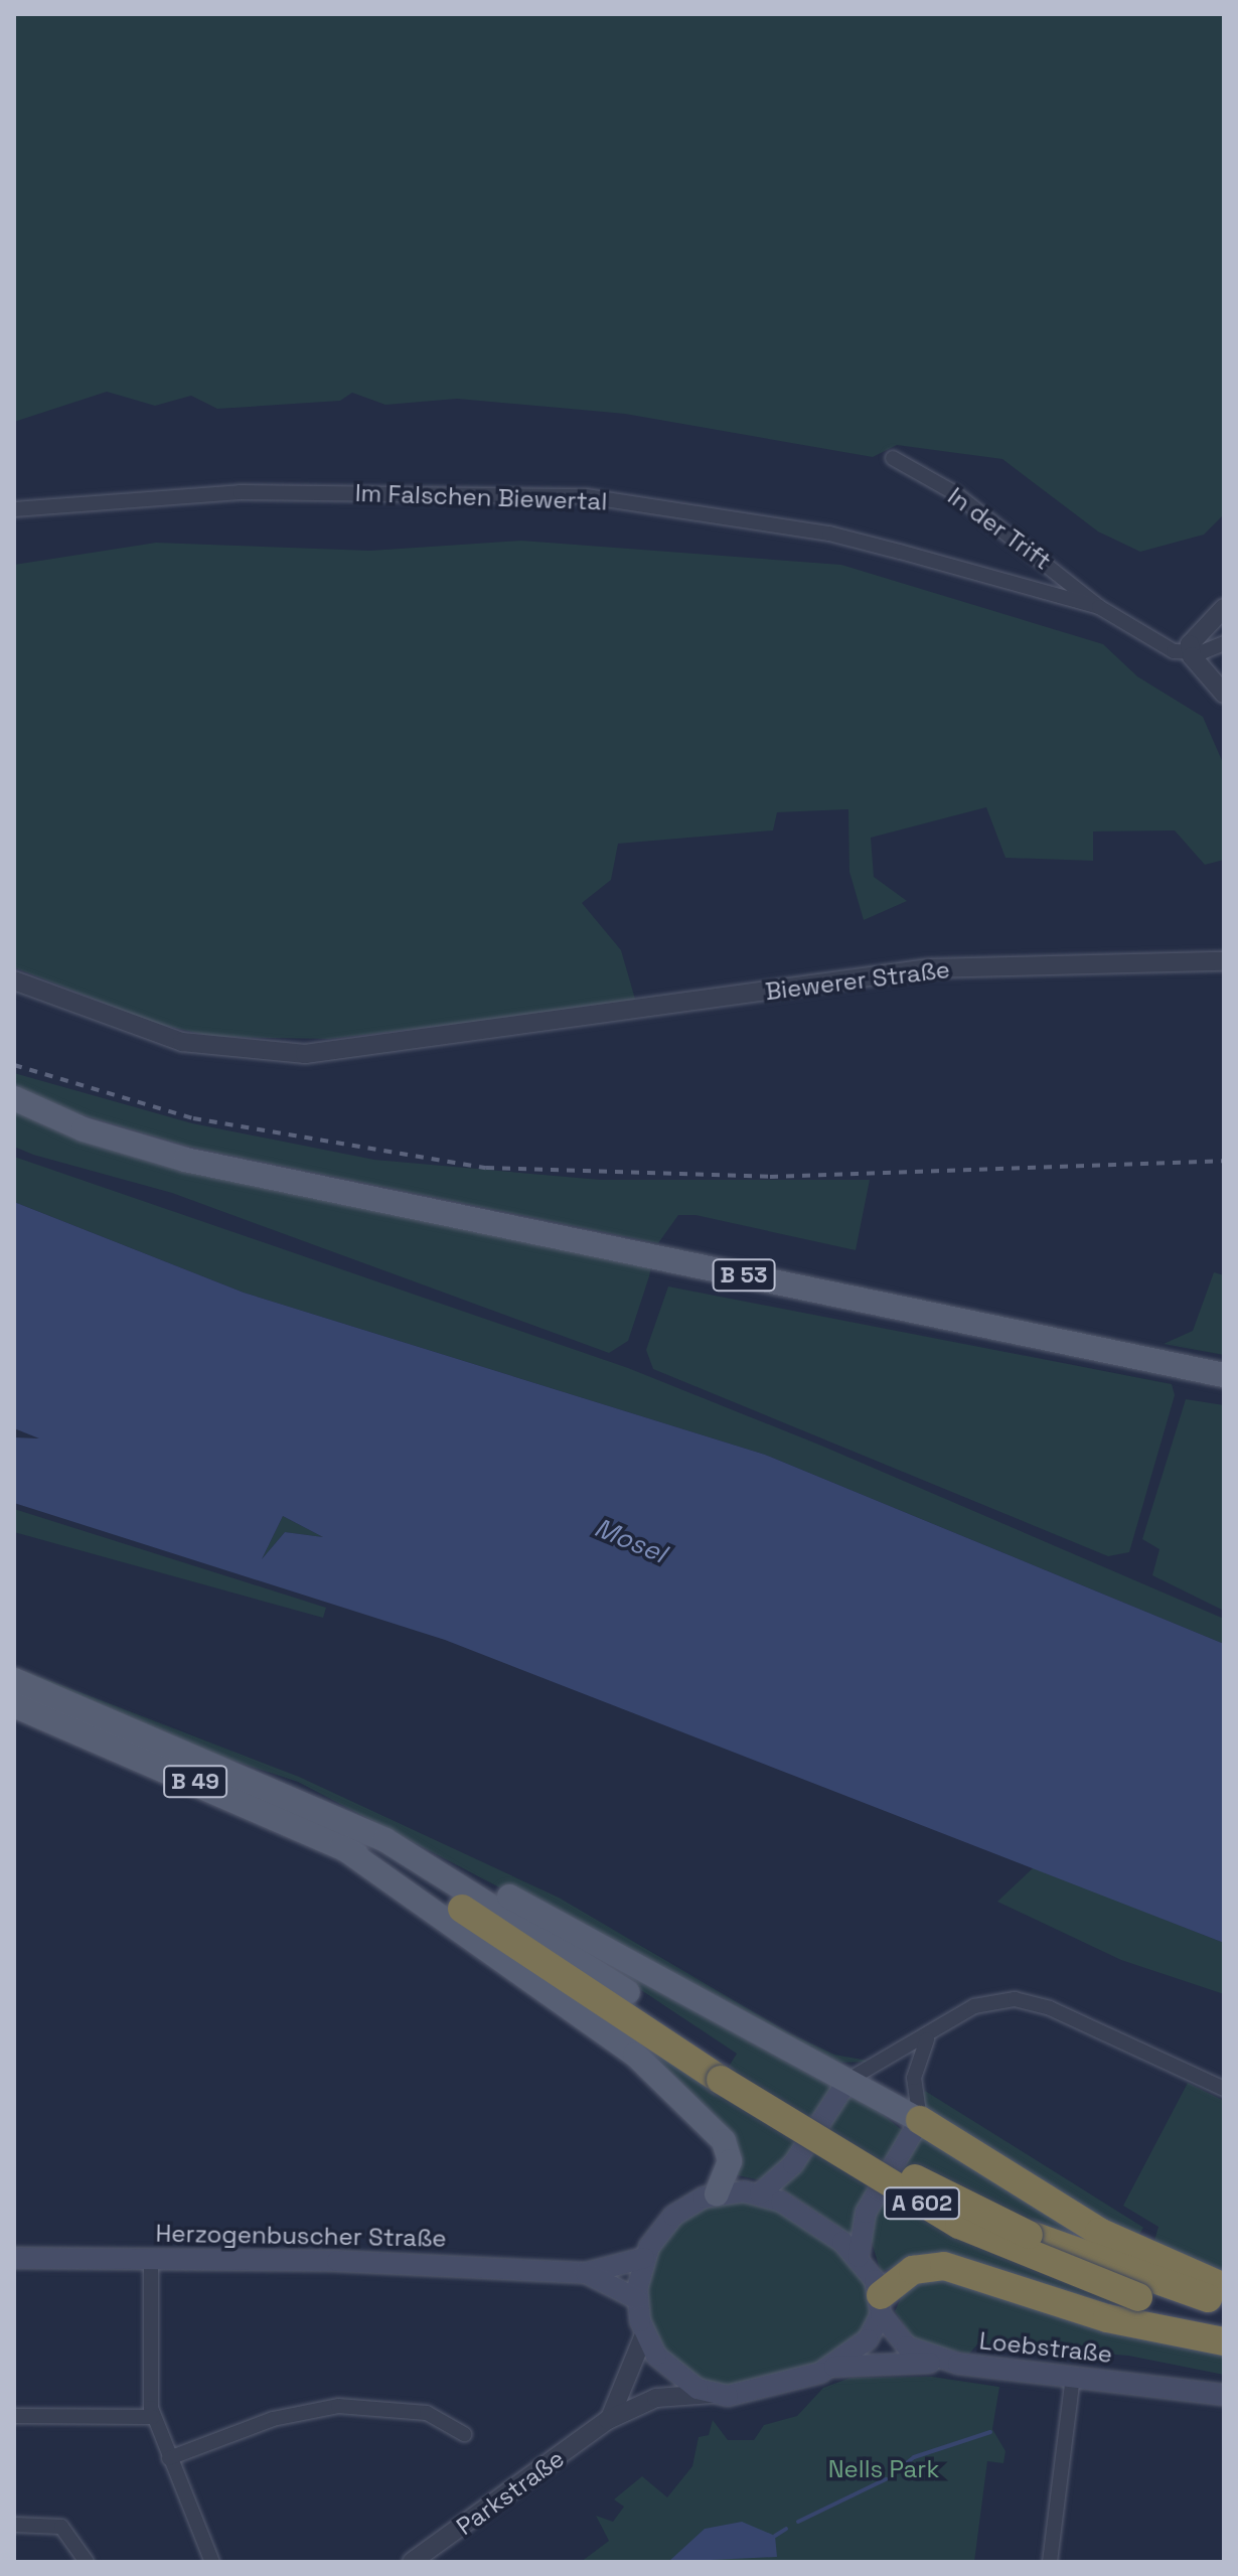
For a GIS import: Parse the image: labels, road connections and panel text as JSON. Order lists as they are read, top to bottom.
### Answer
{
  "streets": {
    "highway": ["A 602"],
    "main road": [
      "B 53",
      "B 49",
      "Herzogenbuscher Straße",
      "Loebstraße"
    ],
    "street": [
      "Im Falschen Biewertal",
      "In der Trift",
      "Biewerer Straße",
      "Parkstraße"
    ]
  },
  "crossings": [
    ["Im Falschen Biewertal", "In der Trift"],
    ["B 49", "A 602"],
    ["Herzogenbuscher Straße", "Loebstraße"],
    ["Herzogenbuscher Straße", "Parkstraße"],
    ["Loebstraße", "Parkstraße"]
  ],
  "water": ["Mosel"],
  "parks": ["Nells Park"]
}
